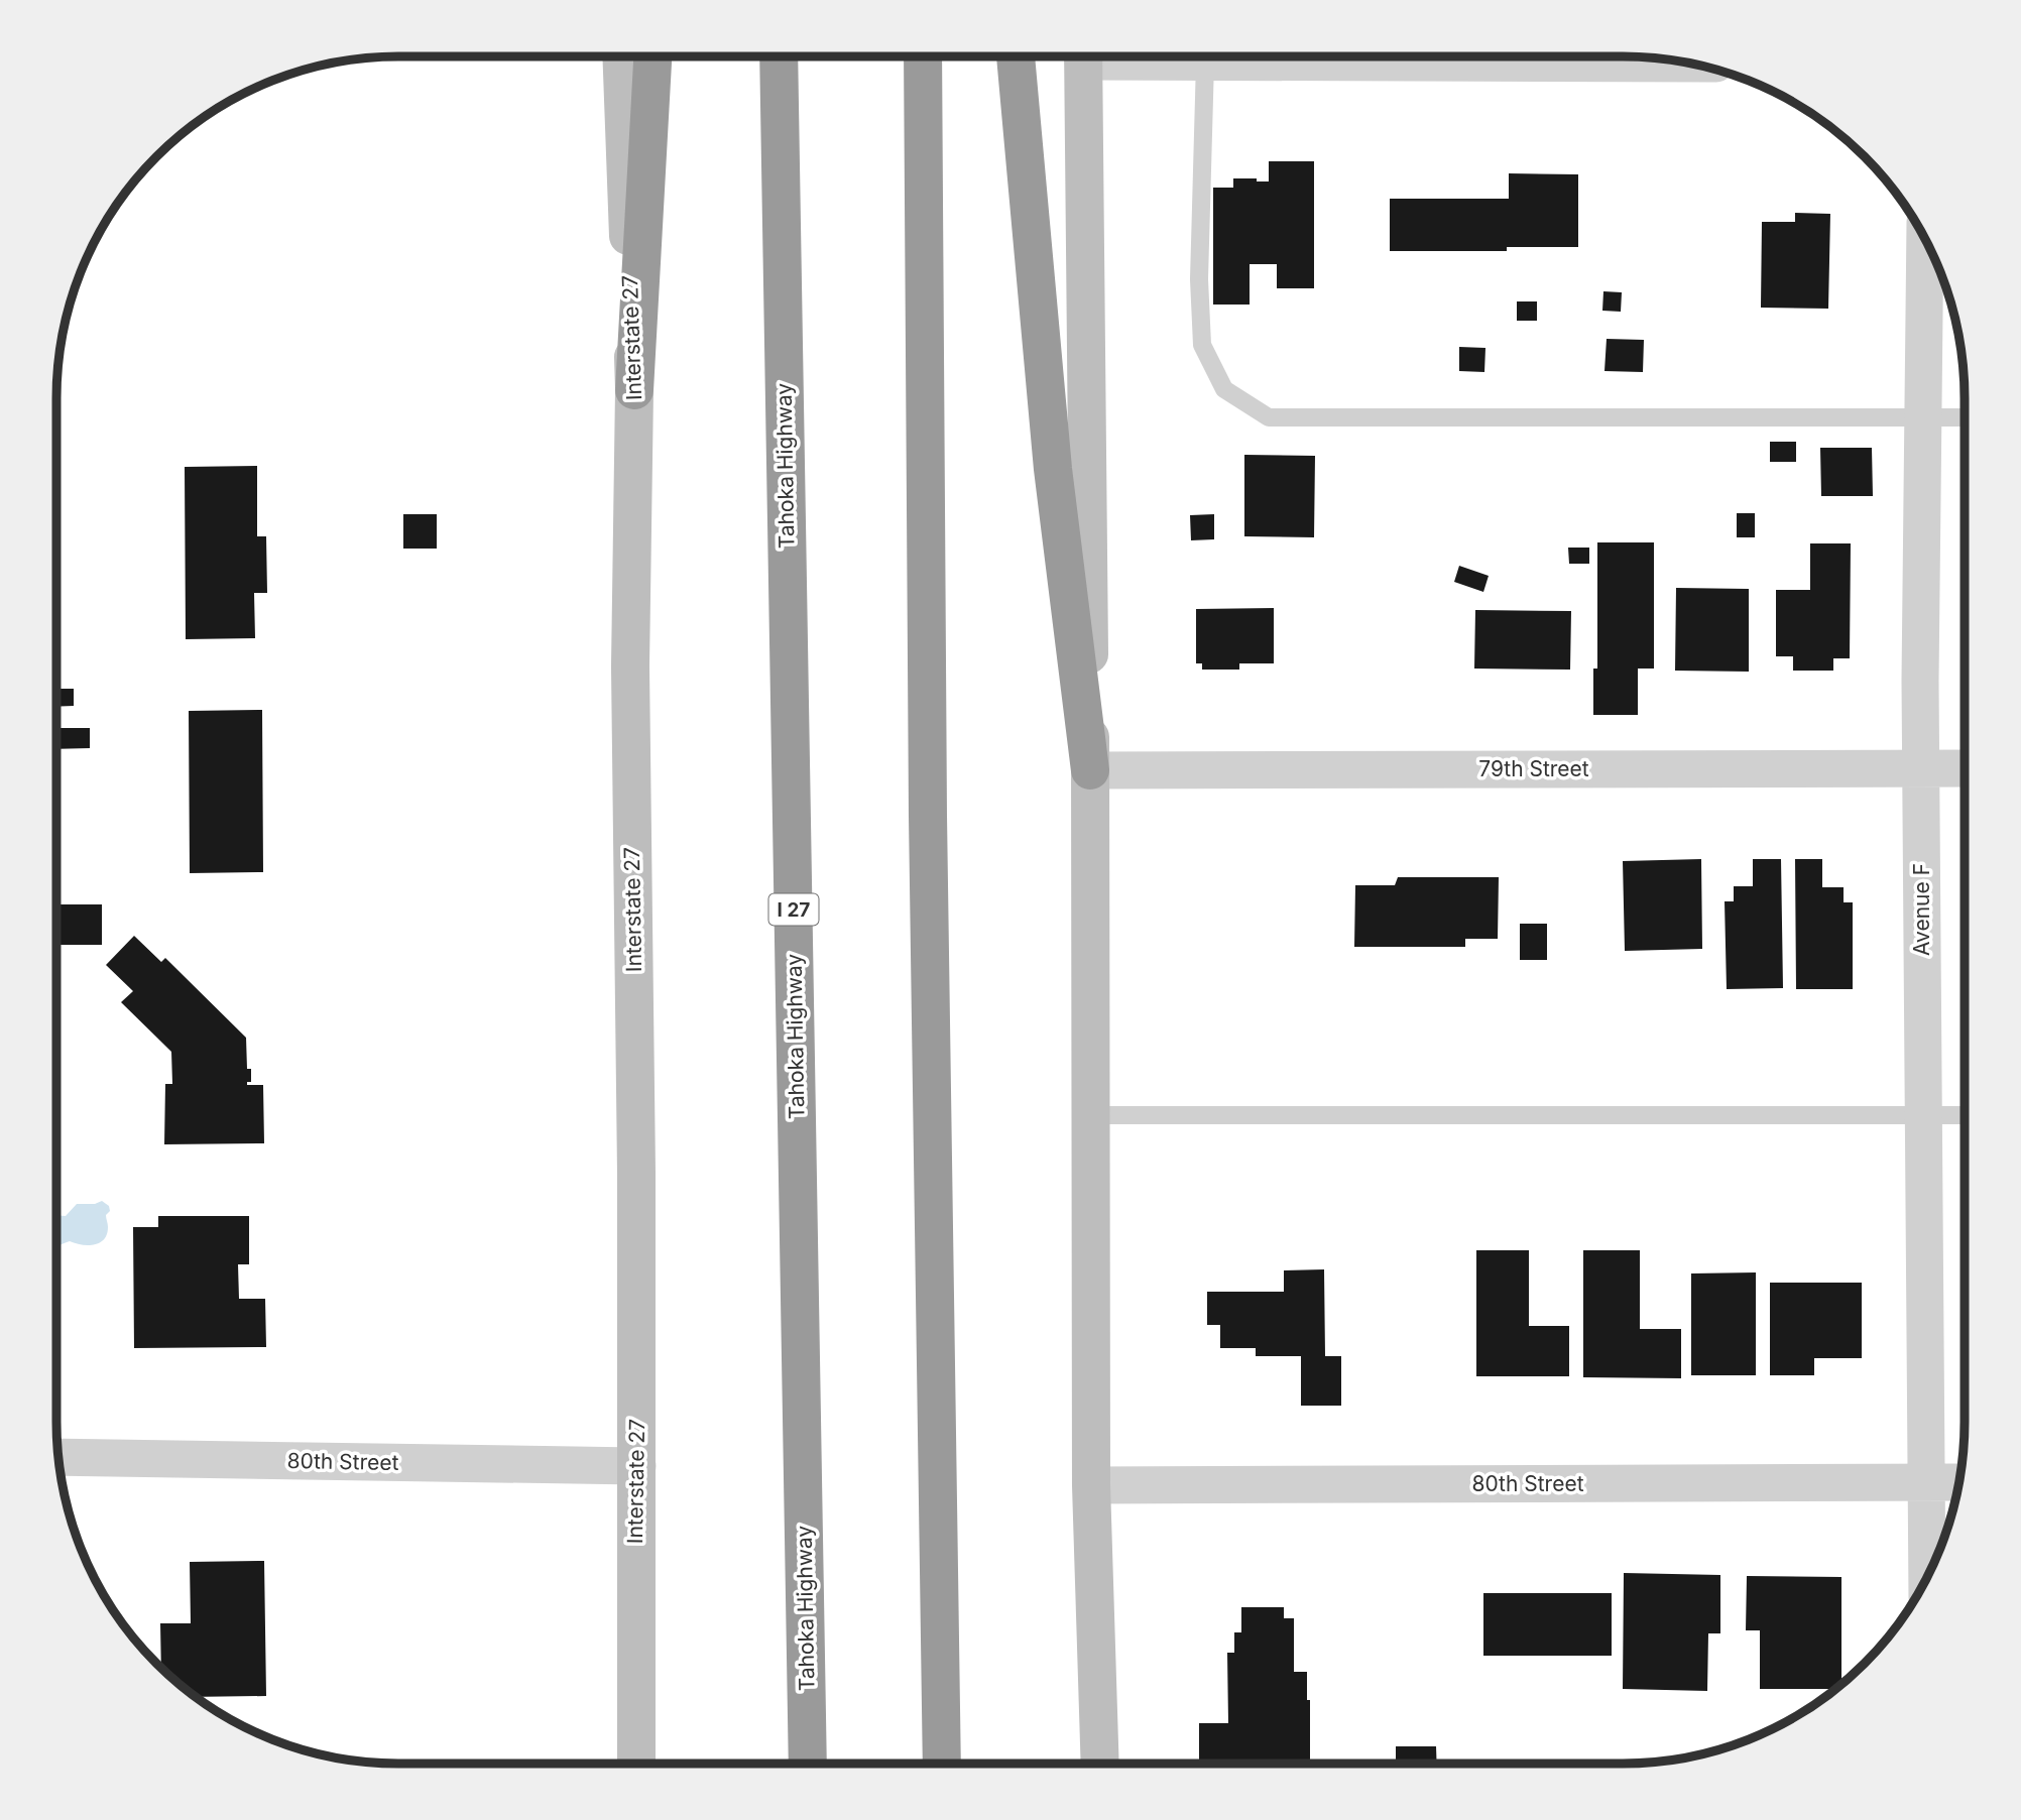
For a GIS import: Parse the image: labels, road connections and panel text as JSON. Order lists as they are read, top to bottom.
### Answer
{
  "streets": {
    "highway": ["Tahoka Highway", "I 27"],
    "main road": ["Interstate 27"],
    "street": ["79th Street", "Avenue F", "80th Street"]
  },
  "crossings": [
    ["Interstate 27", "80th Street"],
    ["79th Street", "Avenue F"],
    ["Avenue F", "80th Street"]
  ]
}
